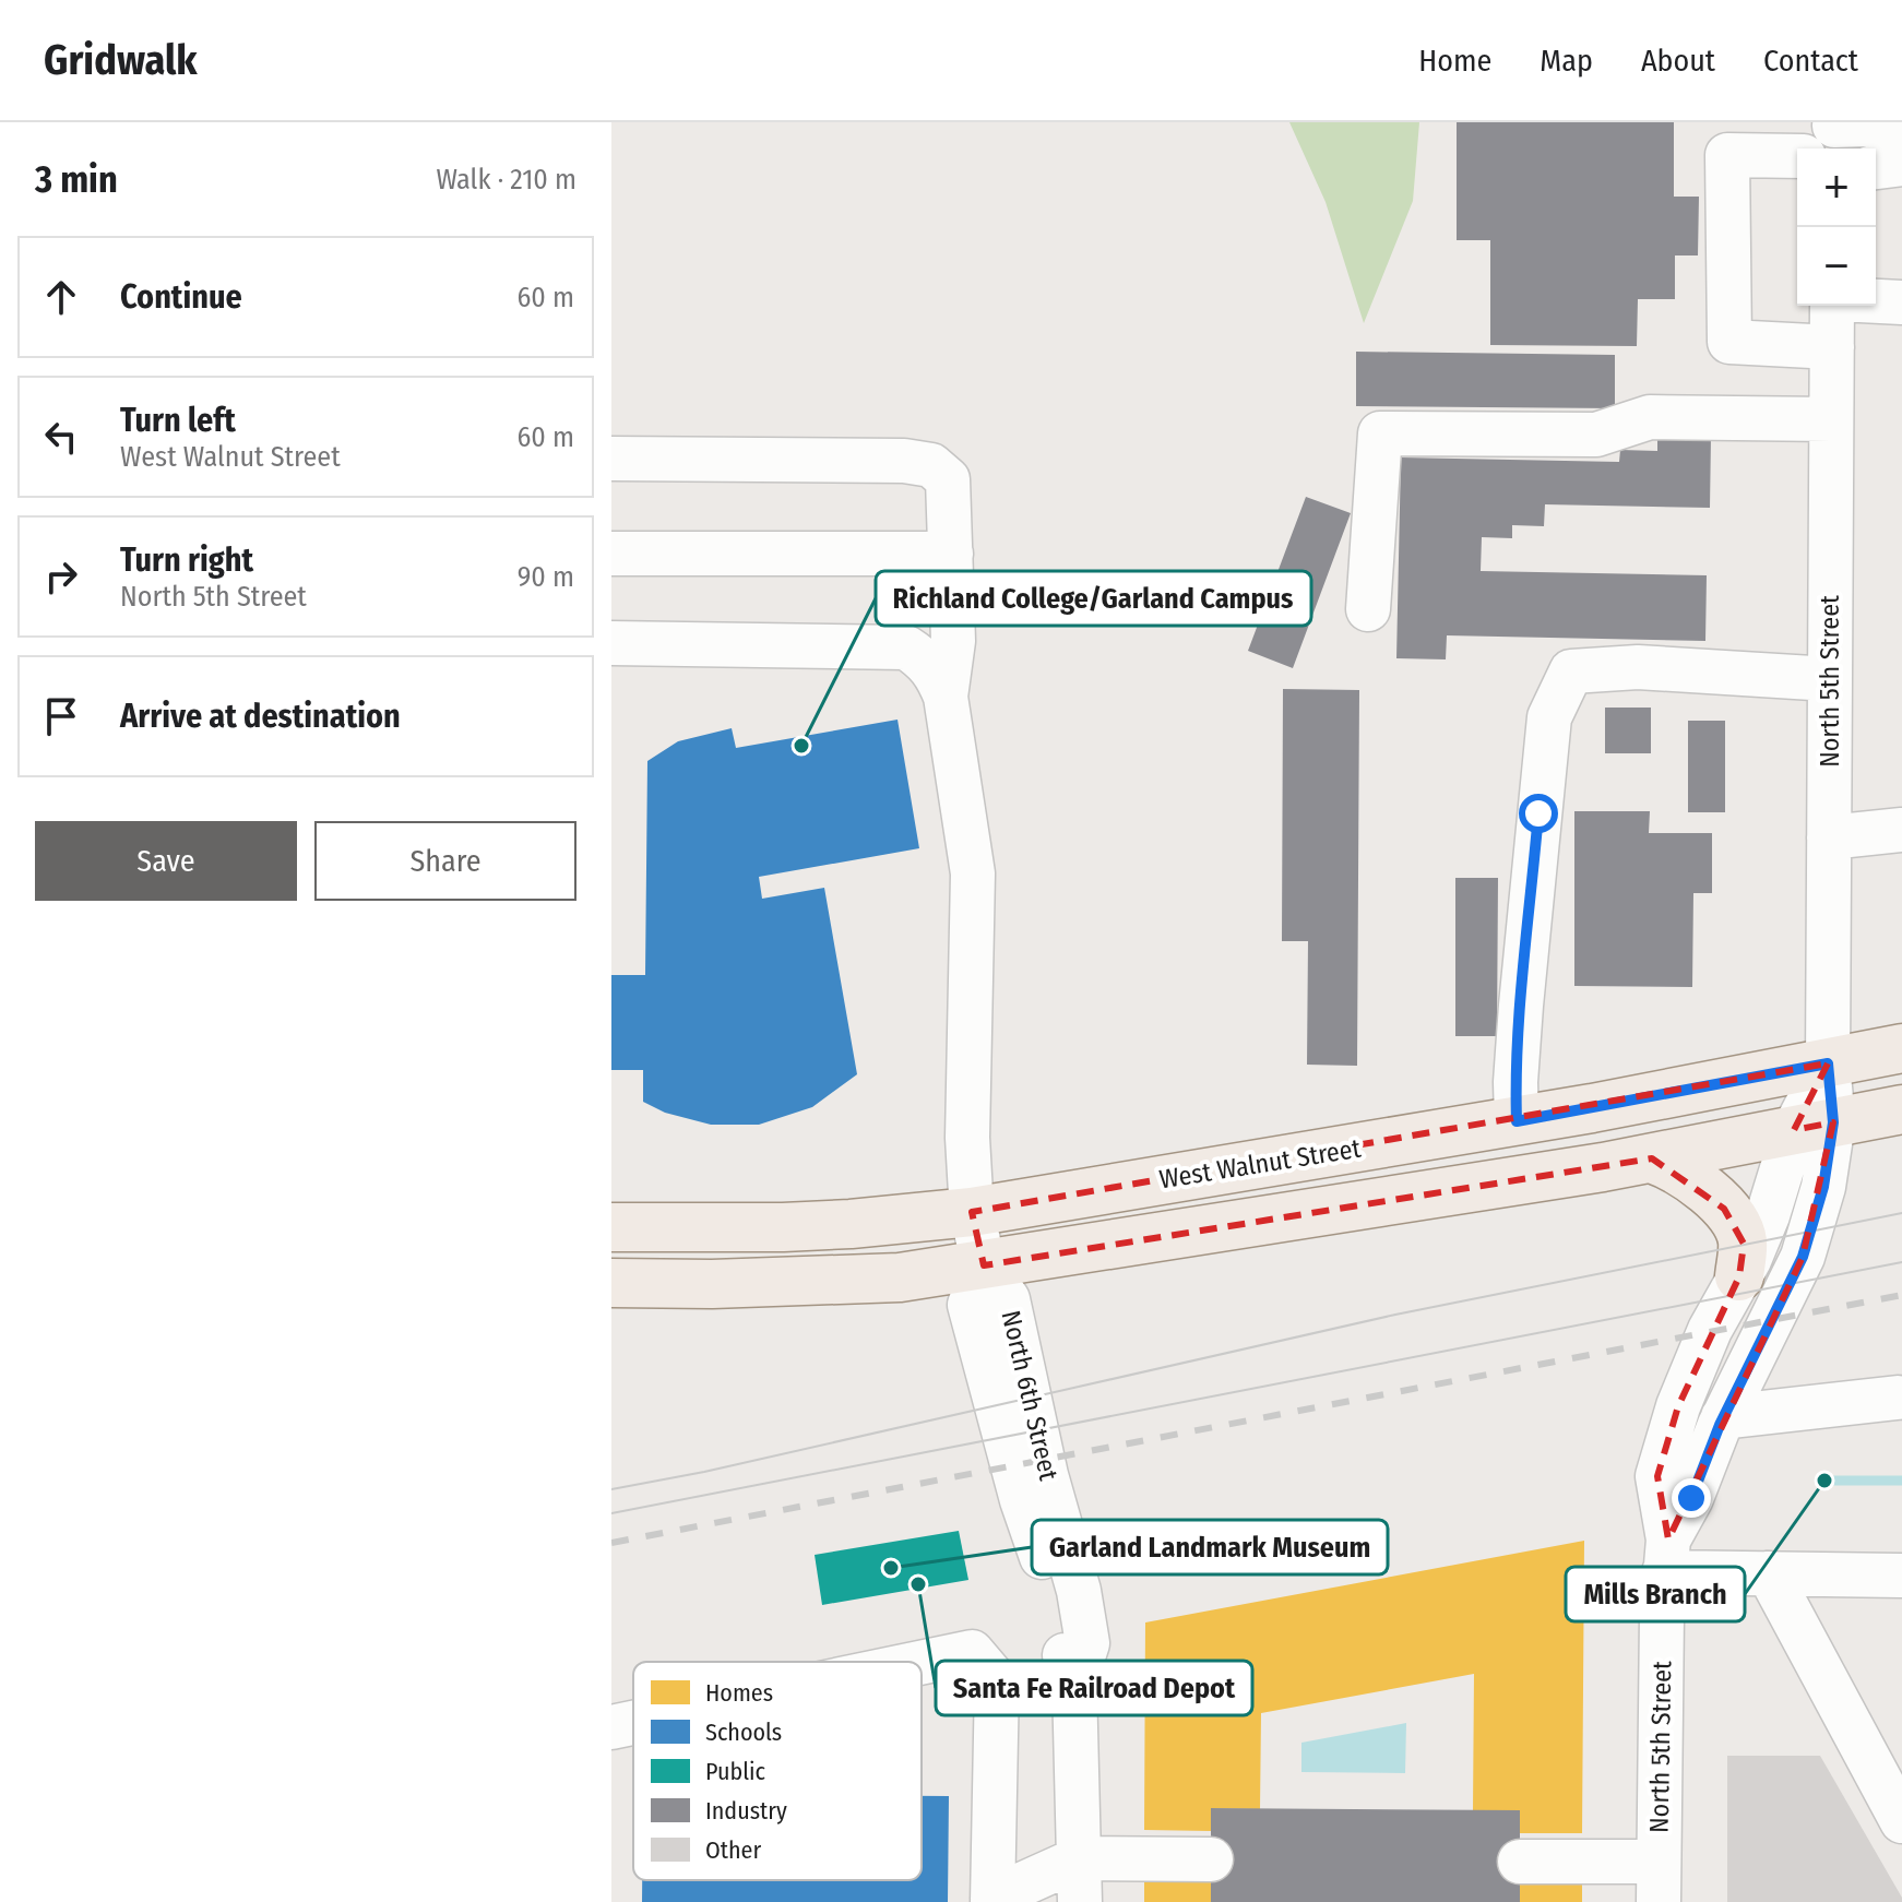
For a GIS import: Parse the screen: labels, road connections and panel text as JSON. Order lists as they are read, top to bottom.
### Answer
{
  "streets": {
    "main road": ["West Walnut Street"],
    "street": ["North 5th Street", "North 6th Street"]
  },
  "crossings": [
    ["North 5th Street", "West Walnut Street"],
    ["West Walnut Street", "North 6th Street"]
  ],
  "places": [
    "Richland College/Garland Campus",
    "Mills Branch",
    "Garland Landmark Museum",
    "Santa Fe Railroad Depot"
  ],
  "legend": [
    "Homes",
    "Schools",
    "Public",
    "Industry",
    "Other"
  ],
  "page": {
    "header": "Gridwalk",
    "nav": [
      "Home",
      "Map",
      "About",
      "Contact"
    ],
    "heading": ["3 min", "Walk · 210 m"],
    "map_buttons": ["+", "−"],
    "list": [
      ["Continue", "60 m"],
      ["Turn left", "West Walnut Street", "60 m"],
      ["Turn right", "North 5th Street", "90 m"],
      "Arrive at destination"
    ],
    "buttons": ["Save", "Share"]
  }
}
